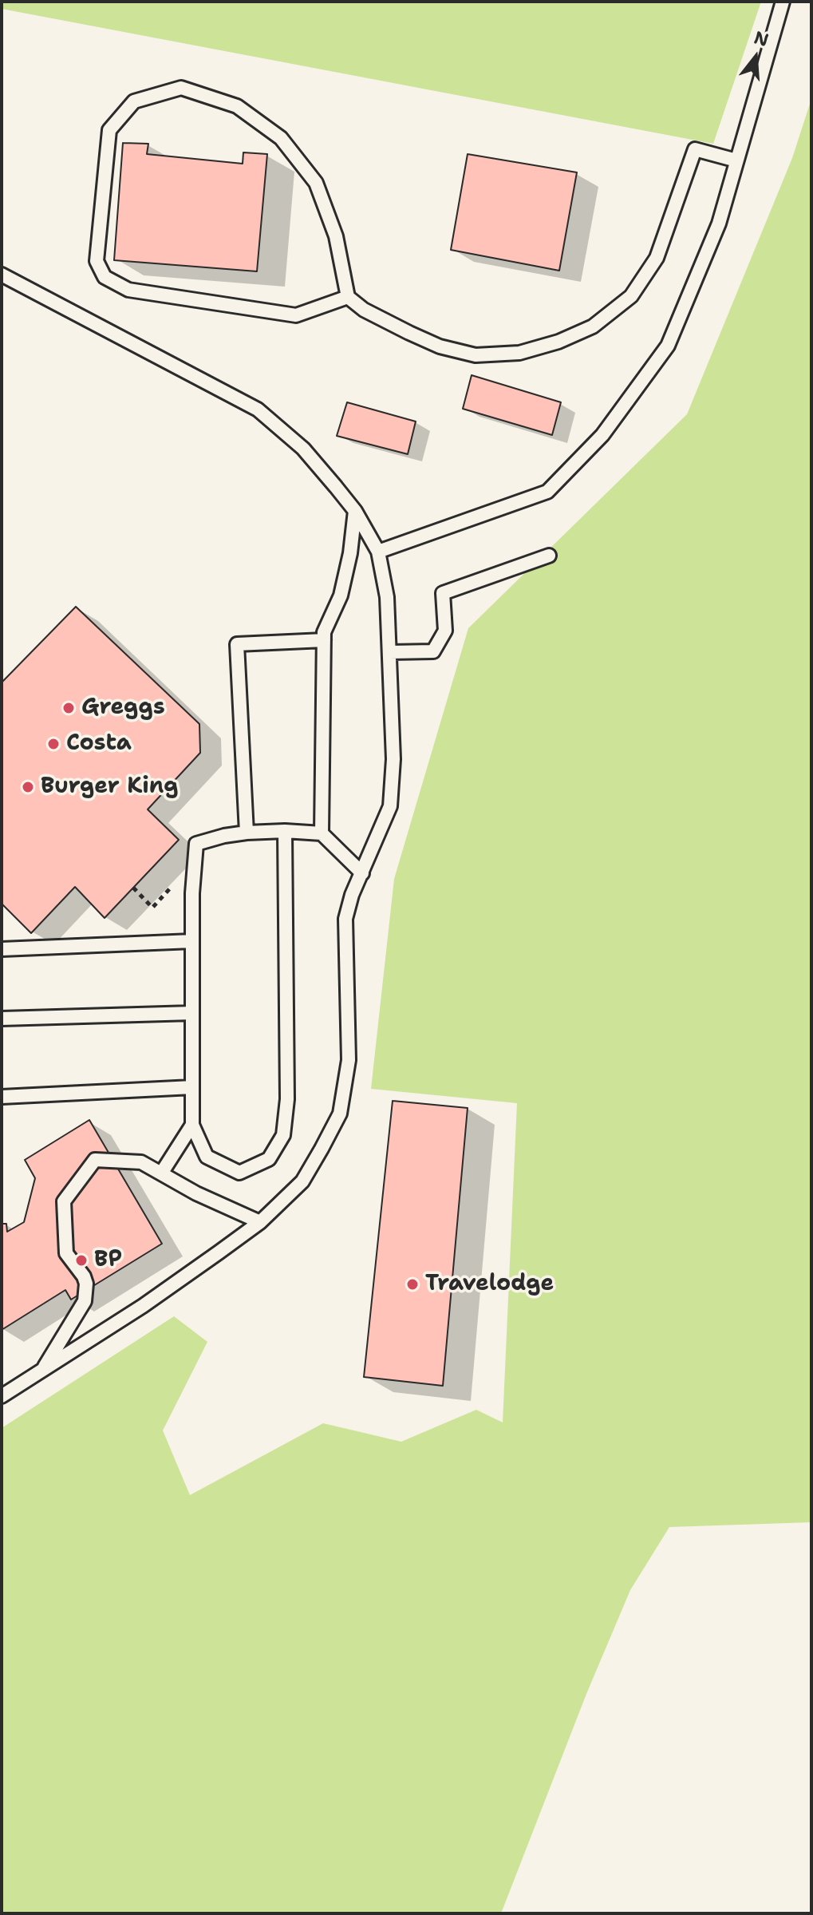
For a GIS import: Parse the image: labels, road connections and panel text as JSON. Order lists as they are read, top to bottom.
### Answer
{
  "places": [
    "Greggs",
    "Costa",
    "Burger King",
    "BP",
    "Travelodge"
  ],
  "north": "top"
}
